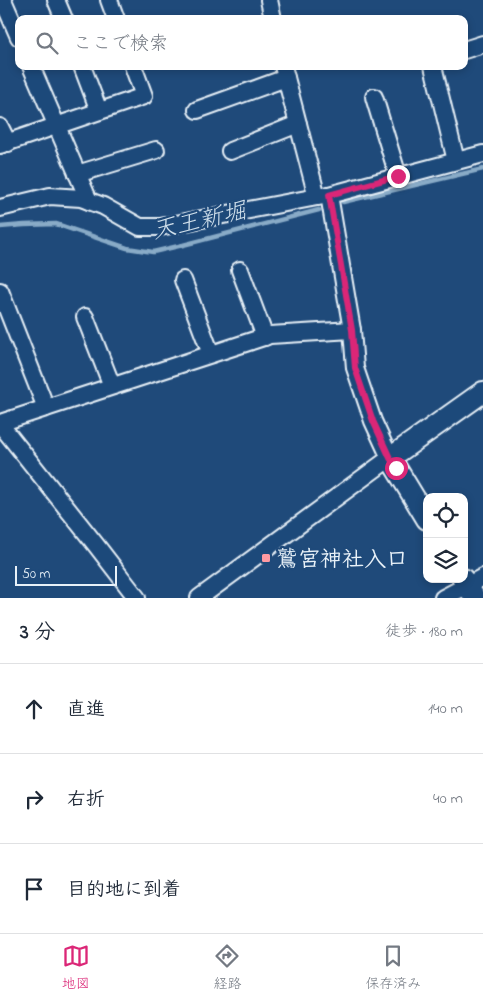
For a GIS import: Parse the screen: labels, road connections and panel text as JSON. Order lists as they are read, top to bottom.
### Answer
{
  "water": ["天王新堀"],
  "places": {
    "transit": ["鷲宮神社入口"]
  },
  "scale_bar": "50 m",
  "page": {
    "search": "ここで検索",
    "scale": "50 m",
    "heading": ["3 分", "徒歩 · 180 m"],
    "list": [
      ["直進", "140 m"],
      ["右折", "40 m"],
      "目的地に到着"
    ],
    "nav": ["地図", "経路", "保存済み"]
  }
}
